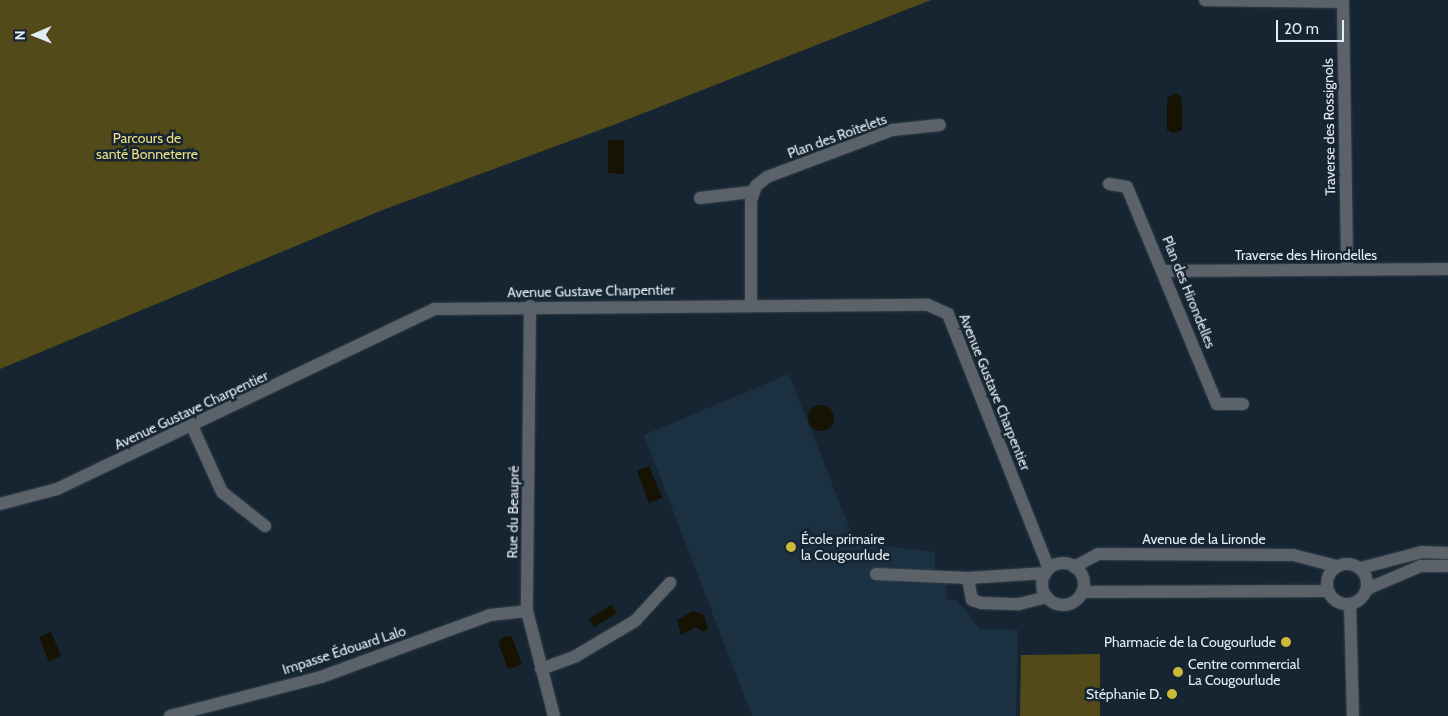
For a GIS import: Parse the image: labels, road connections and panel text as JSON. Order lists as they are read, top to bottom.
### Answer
{
  "streets": {
    "street": [
      "Traverse des Rossignols",
      "Plan des Roitelets",
      "Traverse des Hirondelles",
      "Avenue Gustave Charpentier",
      "Plan des Hirondelles",
      "Rue du Beaupré",
      "Avenue de la Lironde",
      "Impasse Édouard Lalo"
    ]
  },
  "crossings": [
    ["Traverse des Rossignols", "Traverse des Hirondelles"],
    ["Traverse des Hirondelles", "Plan des Hirondelles"],
    ["Avenue Gustave Charpentier", "Rue du Beaupré"],
    ["Avenue Gustave Charpentier", "Avenue de la Lironde"],
    ["Rue du Beaupré", "Impasse Édouard Lalo"]
  ],
  "parks": ["Parcours de santé Bonneterre"],
  "places": [
    "École primaire la Cougourlude",
    "Pharmacie de la Cougourlude",
    "Centre commercial La Cougourlude",
    "Stéphanie D."
  ],
  "scale_bar": "20 m",
  "north": "left"
}
